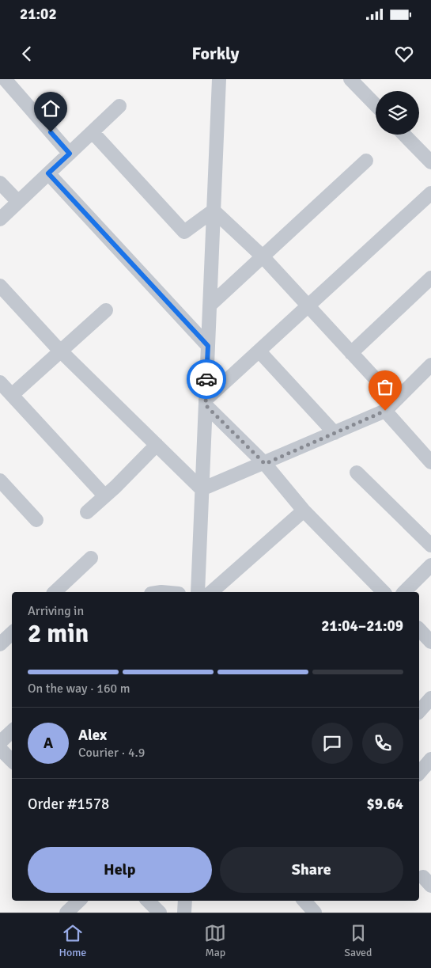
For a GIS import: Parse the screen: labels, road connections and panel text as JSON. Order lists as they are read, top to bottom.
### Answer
{
  "page": {
    "status": "21:02",
    "header": "Forkly",
    "heading": ["2 min", "Arriving in", "21:04–21:09"],
    "panel": [
      "Alex",
      "Courier · 4.9",
      "Order #1578",
      "$9.64"
    ],
    "bar": "On the way · 160 m",
    "round": "A",
    "buttons": ["Help", "Share"],
    "tabs": ["Home", "Map", "Saved"]
  }
}
